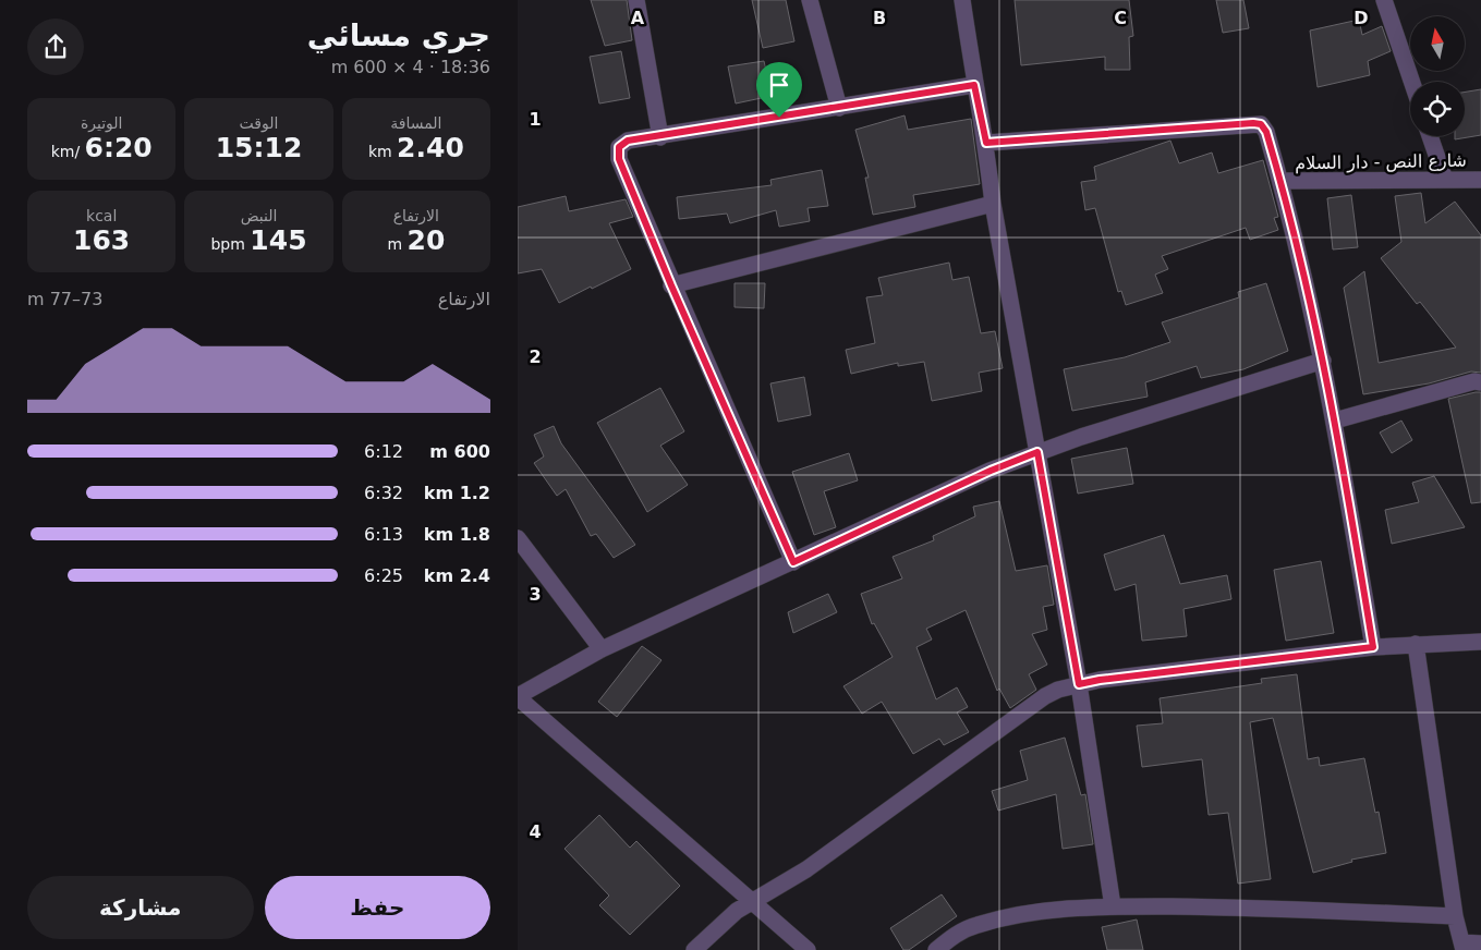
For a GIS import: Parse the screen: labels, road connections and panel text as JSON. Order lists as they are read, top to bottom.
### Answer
{
  "streets": {
    "street": ["شارع النص - دار السلام"]
  },
  "north": "top",
  "page": {
    "heading": ["جري مسائي", "18:36 · 4 × 600 m"],
    "stats": [
      ["المسافة", "2.40 km"],
      ["الوقت", "15:12"],
      ["الوتيرة", "6:20 /km"],
      ["الارتفاع", "20 m"],
      ["النبض", "145 bpm"],
      ["kcal", "163"]
    ],
    "chart": ["الارتفاع", "73–77 m"],
    "list": [
      {
        "name": "600 m",
        "note": "6:12"
      },
      {
        "name": "1.2 km",
        "note": "6:32"
      },
      {
        "name": "1.8 km",
        "note": "6:13"
      },
      {
        "name": "2.4 km",
        "note": "6:25"
      }
    ],
    "buttons": ["حفظ", "مشاركة"]
  },
  "grid": {
    "columns": [
      "A",
      "B",
      "C",
      "D"
    ],
    "rows": [
      "1",
      "2",
      "3",
      "4"
    ]
  }
}
